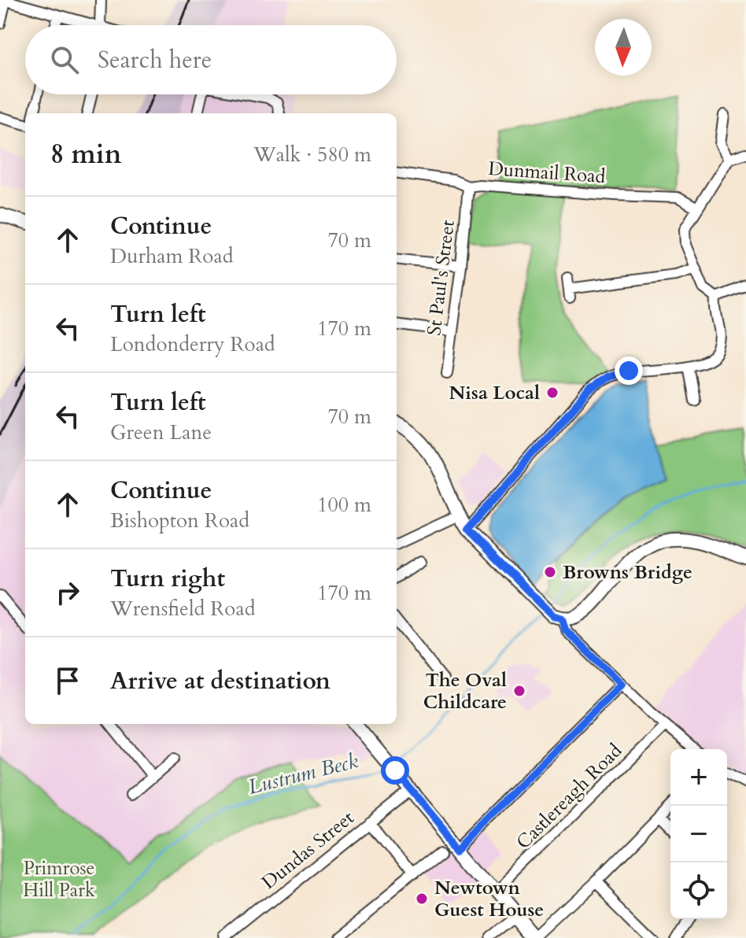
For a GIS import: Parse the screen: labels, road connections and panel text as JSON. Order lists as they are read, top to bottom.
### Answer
{
  "streets": {
    "street": [
      "Dunmail Road",
      "St Paul's Street",
      "Castlereagh Road",
      "Dundas Street"
    ]
  },
  "crossings": [
    ["Dunmail Road", "St Paul's Street"]
  ],
  "water": ["Lustrum Beck"],
  "parks": ["Primrose Hill Park"],
  "places": [
    "Nisa Local",
    "Browns Bridge",
    "The Oval Childcare",
    "Newtown Guest House"
  ],
  "north": "bottom",
  "page": {
    "search": "Search here",
    "heading": ["8 min", "Walk · 580 m"],
    "list": [
      ["Continue", "Durham Road", "70 m"],
      ["Turn left", "Londonderry Road", "170 m"],
      ["Turn left", "Green Lane", "70 m"],
      ["Continue", "Bishopton Road", "100 m"],
      ["Turn right", "Wrensfield Road", "170 m"],
      "Arrive at destination"
    ],
    "map_buttons": ["+", "−"]
  }
}
